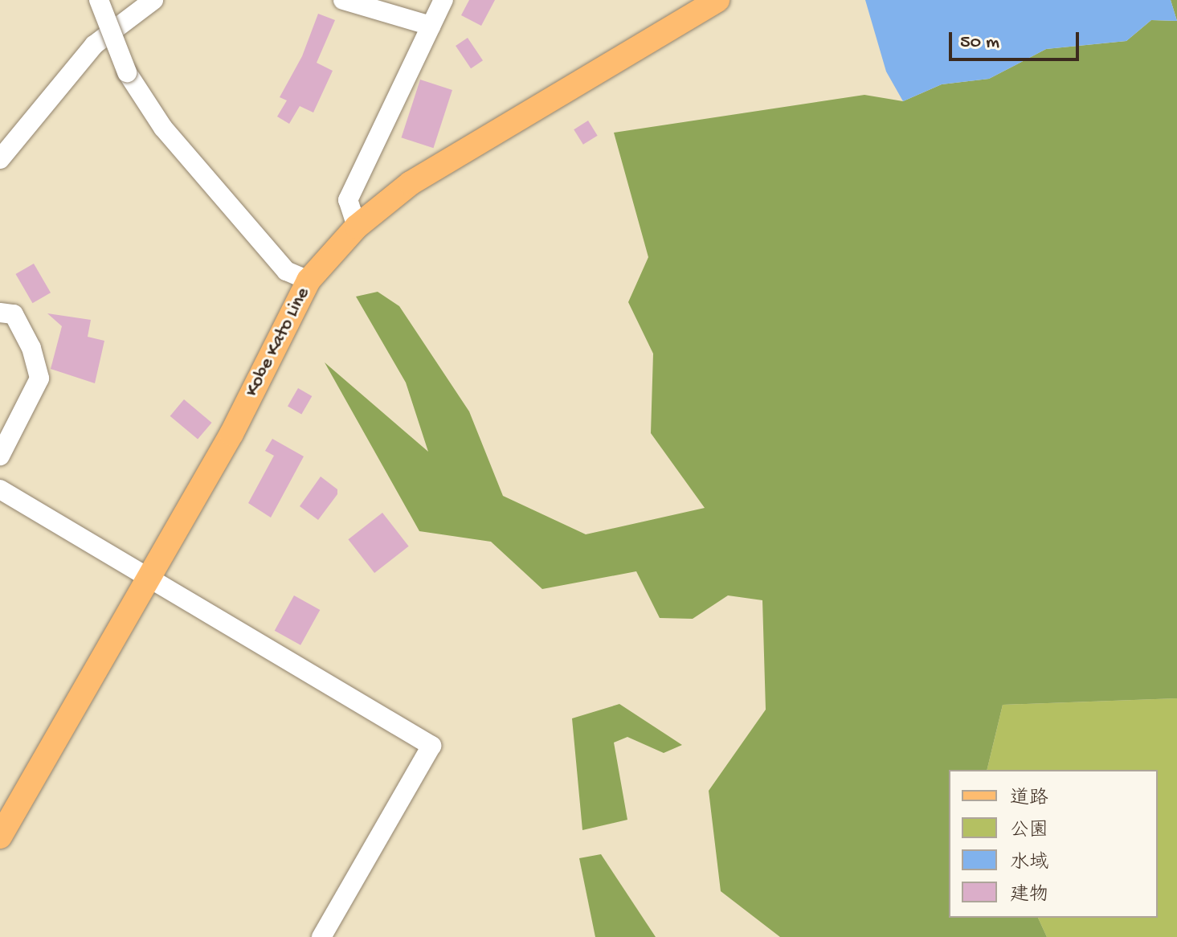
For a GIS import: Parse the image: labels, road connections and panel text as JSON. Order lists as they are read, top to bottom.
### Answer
{
  "streets": {
    "main road": ["Kobe Kato Line"]
  },
  "legend": [
    "道路",
    "公園",
    "水域",
    "建物"
  ],
  "scale_bar": "50 m"
}
